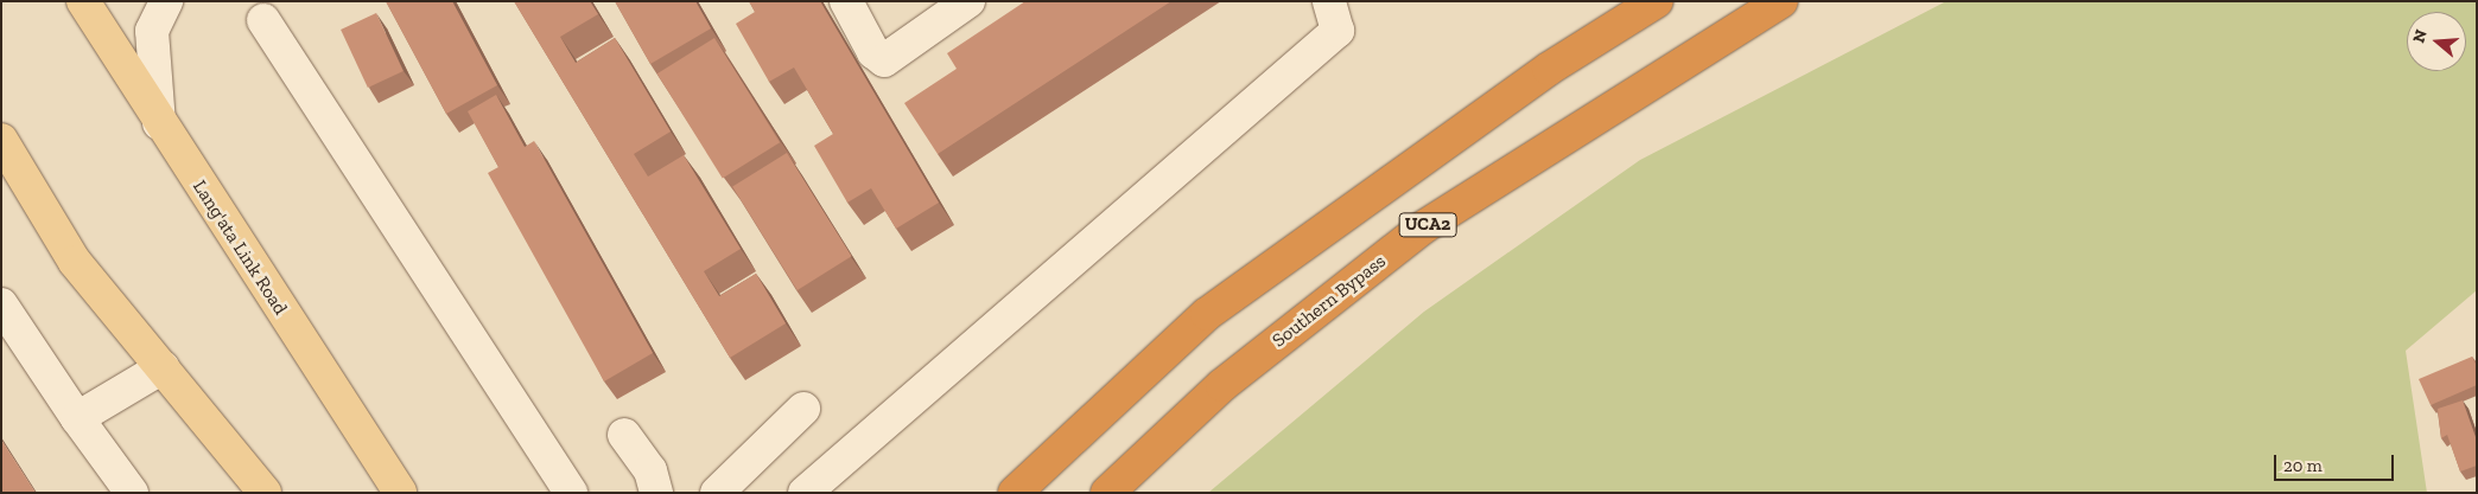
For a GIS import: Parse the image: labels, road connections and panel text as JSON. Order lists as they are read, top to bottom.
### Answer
{
  "streets": {
    "highway": ["UCA2", "Southern Bypass"],
    "main road": ["Lang'ata Link Road"]
  },
  "scale_bar": "20 m",
  "north": "left"
}
